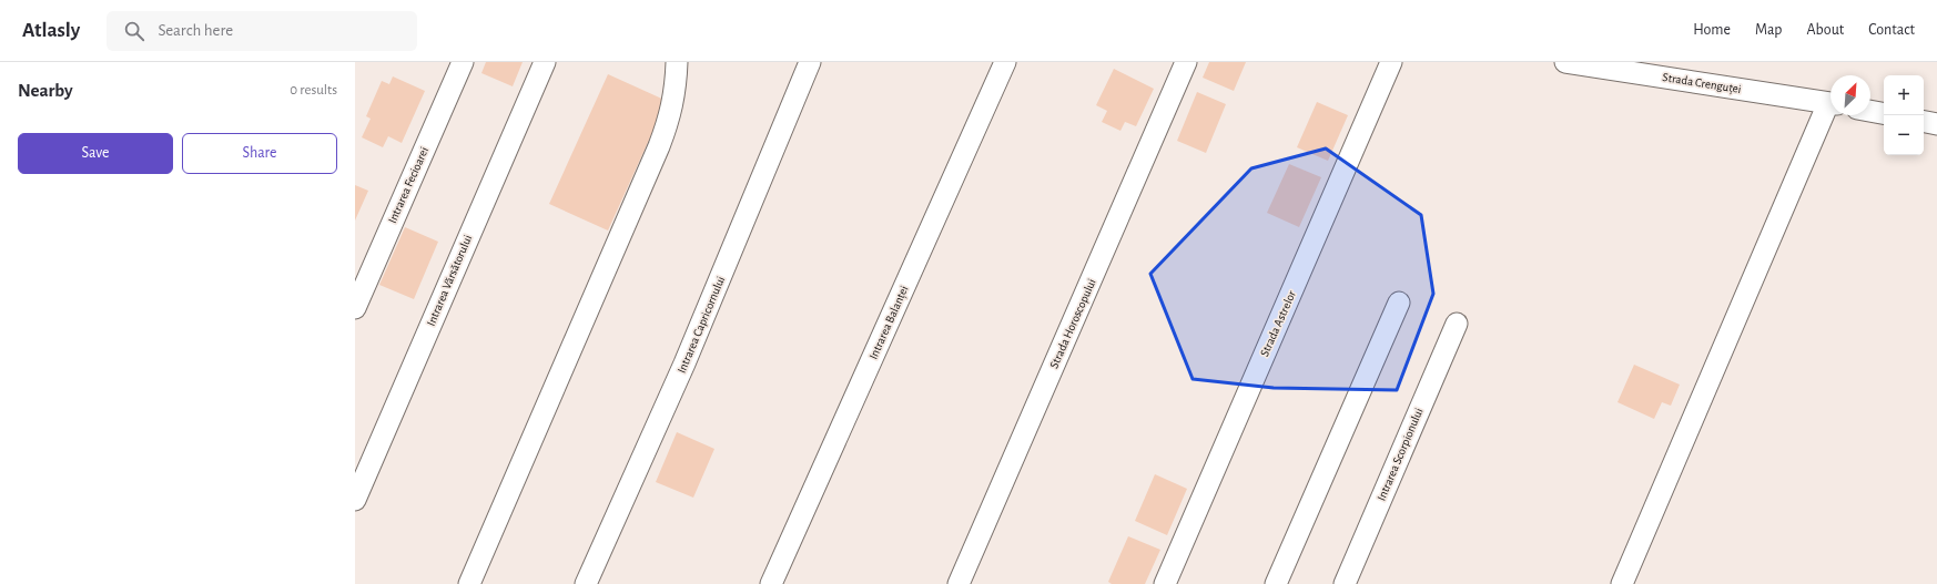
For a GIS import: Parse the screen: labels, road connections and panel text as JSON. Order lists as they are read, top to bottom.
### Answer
{
  "streets": {
    "street": [
      "Strada Crenguței",
      "Intrarea Fecioarei",
      "Intrarea Vărsătorului",
      "Intrarea Balanței",
      "Strada Horoscopului",
      "Strada Astrelor",
      "Intrarea Capricornului",
      "Intrarea Scorpionului"
    ]
  },
  "north": "top right",
  "page": {
    "header": "Atlasly",
    "search": "Search here",
    "nav": [
      "Home",
      "Map",
      "About",
      "Contact"
    ],
    "heading": ["Nearby", "0 results"],
    "map_buttons": ["+", "−"],
    "buttons": ["Save", "Share"]
  }
}
